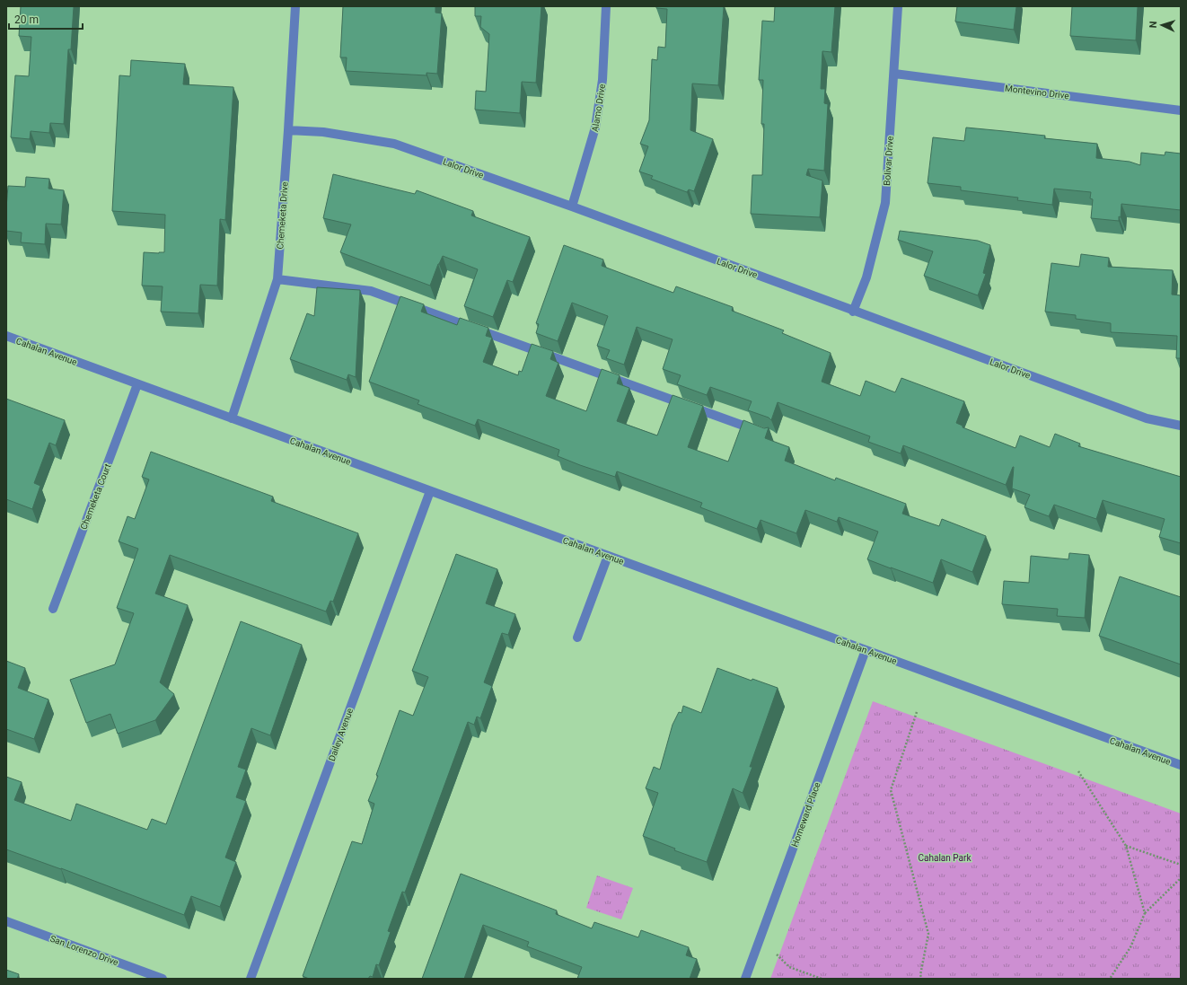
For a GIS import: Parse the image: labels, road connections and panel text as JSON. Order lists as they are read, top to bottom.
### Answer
{
  "streets": {
    "street": [
      "Montevino Drive",
      "Alamo Drive",
      "Bolivar Drive",
      "Lalor Drive",
      "Chemeketa Drive",
      "Cahalan Avenue",
      "Chemeketa Court",
      "Dailey Avenue",
      "Homeward Place",
      "San Lorenzo Drive"
    ]
  },
  "crossings": [
    ["Montevino Drive", "Bolivar Drive"],
    ["Alamo Drive", "Lalor Drive"],
    ["Bolivar Drive", "Lalor Drive"],
    ["Lalor Drive", "Chemeketa Drive"],
    ["Chemeketa Drive", "Cahalan Avenue"],
    ["Cahalan Avenue", "Chemeketa Court"],
    ["Cahalan Avenue", "Dailey Avenue"],
    ["Cahalan Avenue", "Homeward Place"]
  ],
  "parks": ["Cahalan Park"],
  "scale_bar": "20 m",
  "north": "left"
}
